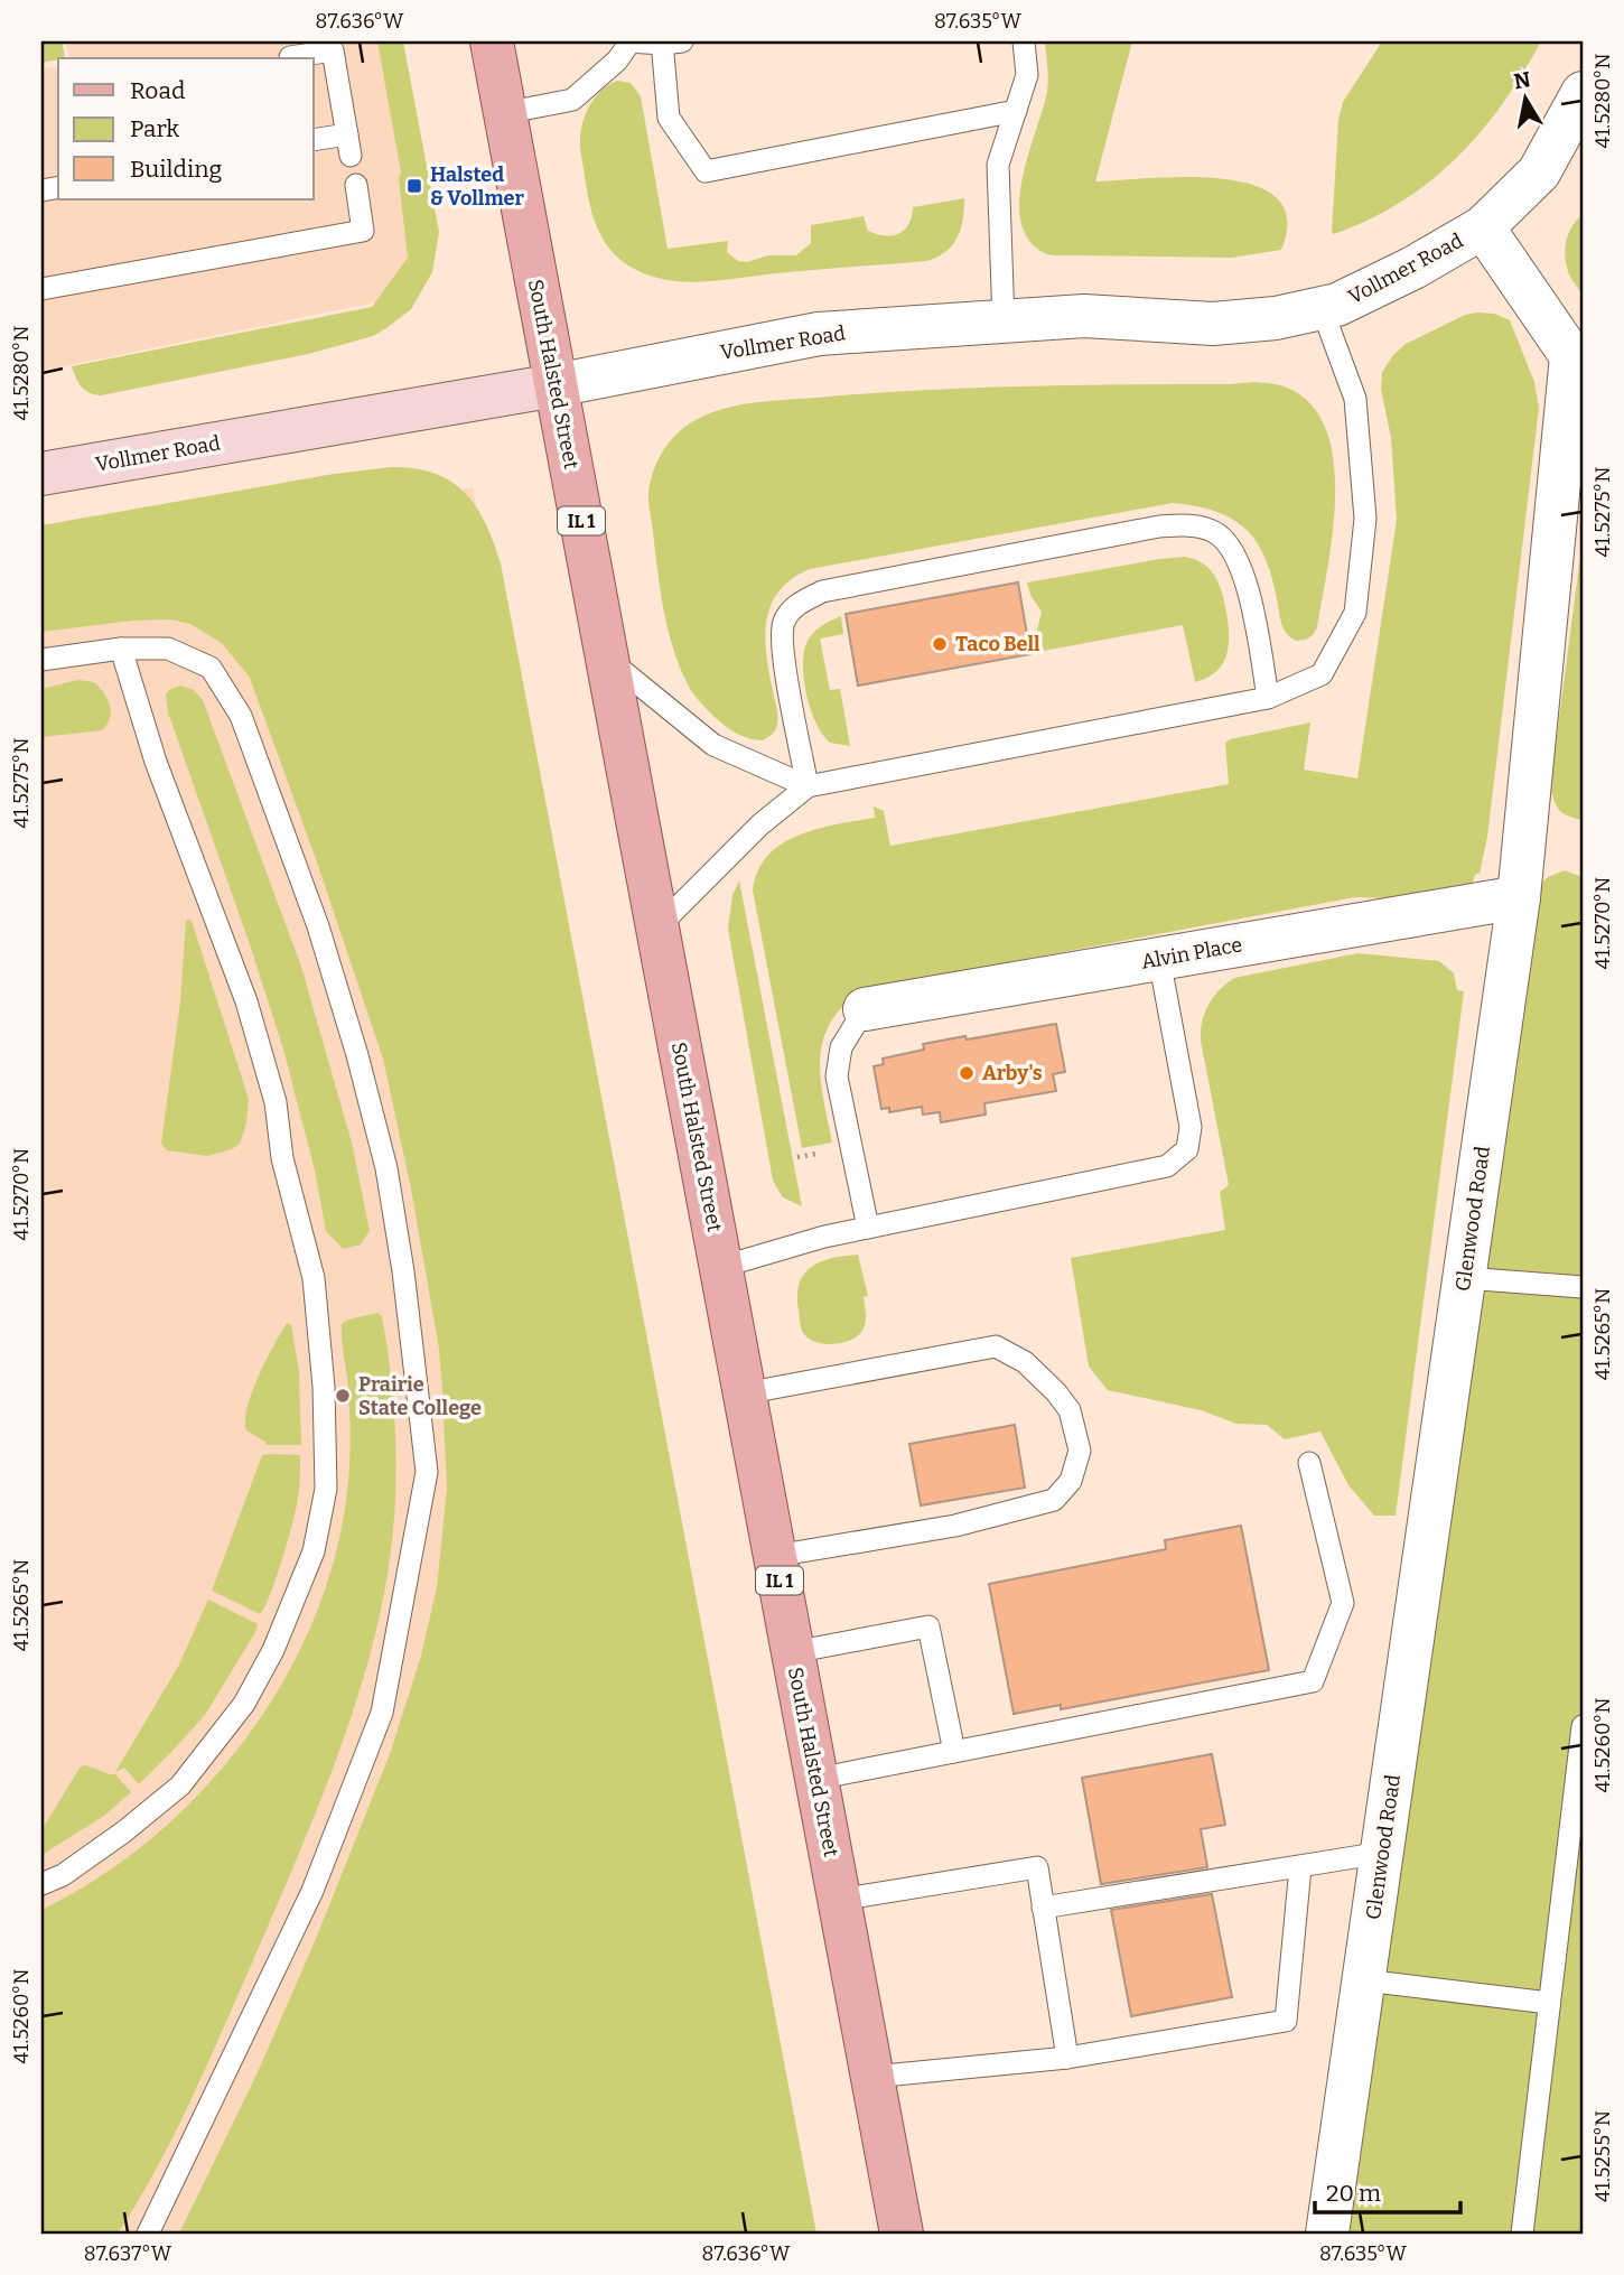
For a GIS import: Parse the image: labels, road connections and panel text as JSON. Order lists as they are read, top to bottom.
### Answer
{
  "streets": {
    "main road": ["Vollmer Road", "South Halsted Street", "IL 1"],
    "street": ["Alvin Place", "Glenwood Road"]
  },
  "crossings": [
    ["Vollmer Road", "South Halsted Street"],
    ["Vollmer Road", "Glenwood Road"],
    ["Alvin Place", "Glenwood Road"]
  ],
  "places": {
    "transit": ["Halsted & Vollmer"],
    "other": ["Taco Bell", "Arby's", "Prairie State College"]
  },
  "legend": ["Road", "Park", "Building"],
  "scale_bar": "20 m",
  "north": "top",
  "coordinates": [
    "87.636°W",
    "87.635°W",
    "41.5280°N",
    "41.5275°N",
    "41.5270°N",
    "41.5265°N",
    "41.5260°N",
    "41.5255°N",
    "87.637°W"
  ]
}
